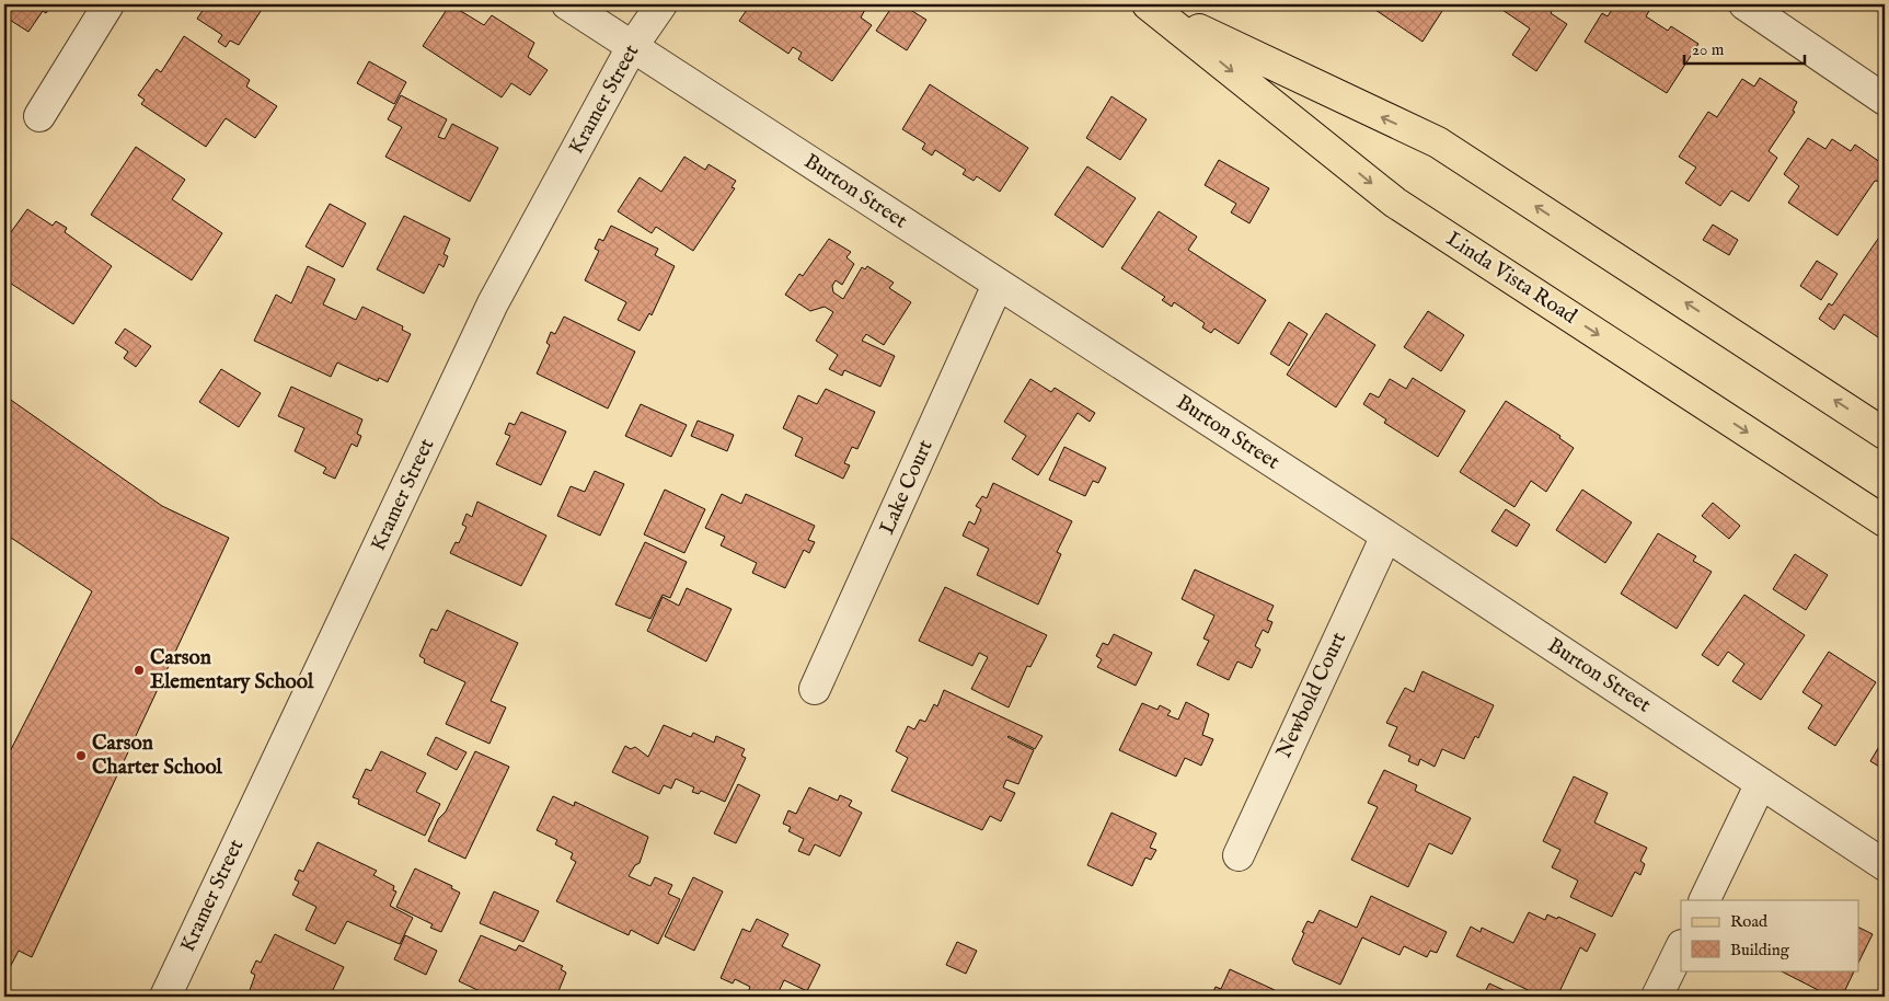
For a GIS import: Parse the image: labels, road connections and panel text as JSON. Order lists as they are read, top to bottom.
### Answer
{
  "streets": {
    "main road": ["Linda Vista Road"],
    "street": [
      "Kramer Street",
      "Burton Street",
      "Lake Court",
      "Newbold Court"
    ]
  },
  "crossings": [
    ["Kramer Street", "Burton Street"],
    ["Burton Street", "Lake Court"],
    ["Burton Street", "Newbold Court"]
  ],
  "places": ["Carson Elementary School", "Carson Charter School"],
  "legend": ["Road", "Building"],
  "scale_bar": "20 m"
}
